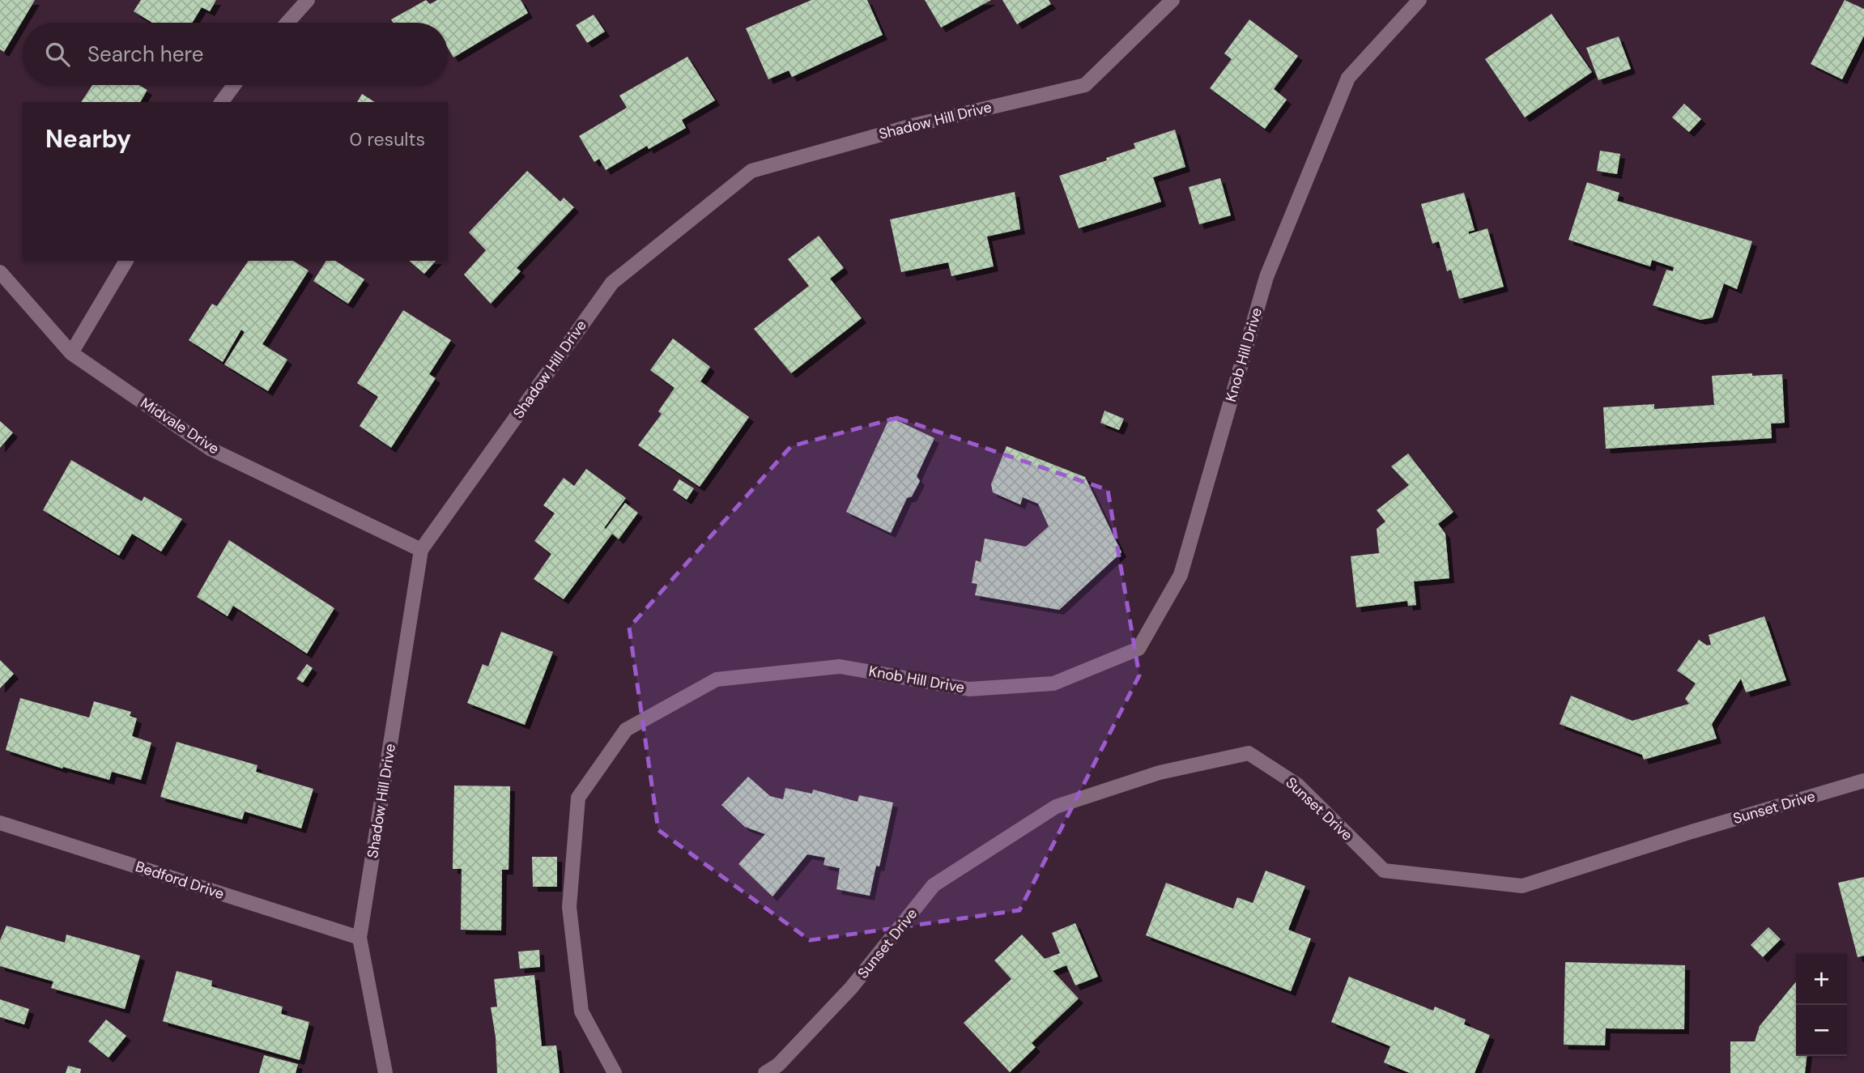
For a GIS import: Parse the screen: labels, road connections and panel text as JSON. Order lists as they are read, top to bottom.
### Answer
{
  "streets": {
    "street": [
      "Shadow Hill Drive",
      "Knob Hill Drive",
      "Midvale Drive",
      "Sunset Drive",
      "Bedford Drive"
    ]
  },
  "crossings": [
    ["Shadow Hill Drive", "Midvale Drive"],
    ["Shadow Hill Drive", "Bedford Drive"]
  ],
  "page": {
    "search": "Search here",
    "heading": ["Nearby", "0 results"],
    "map_buttons": ["+", "−"]
  }
}
